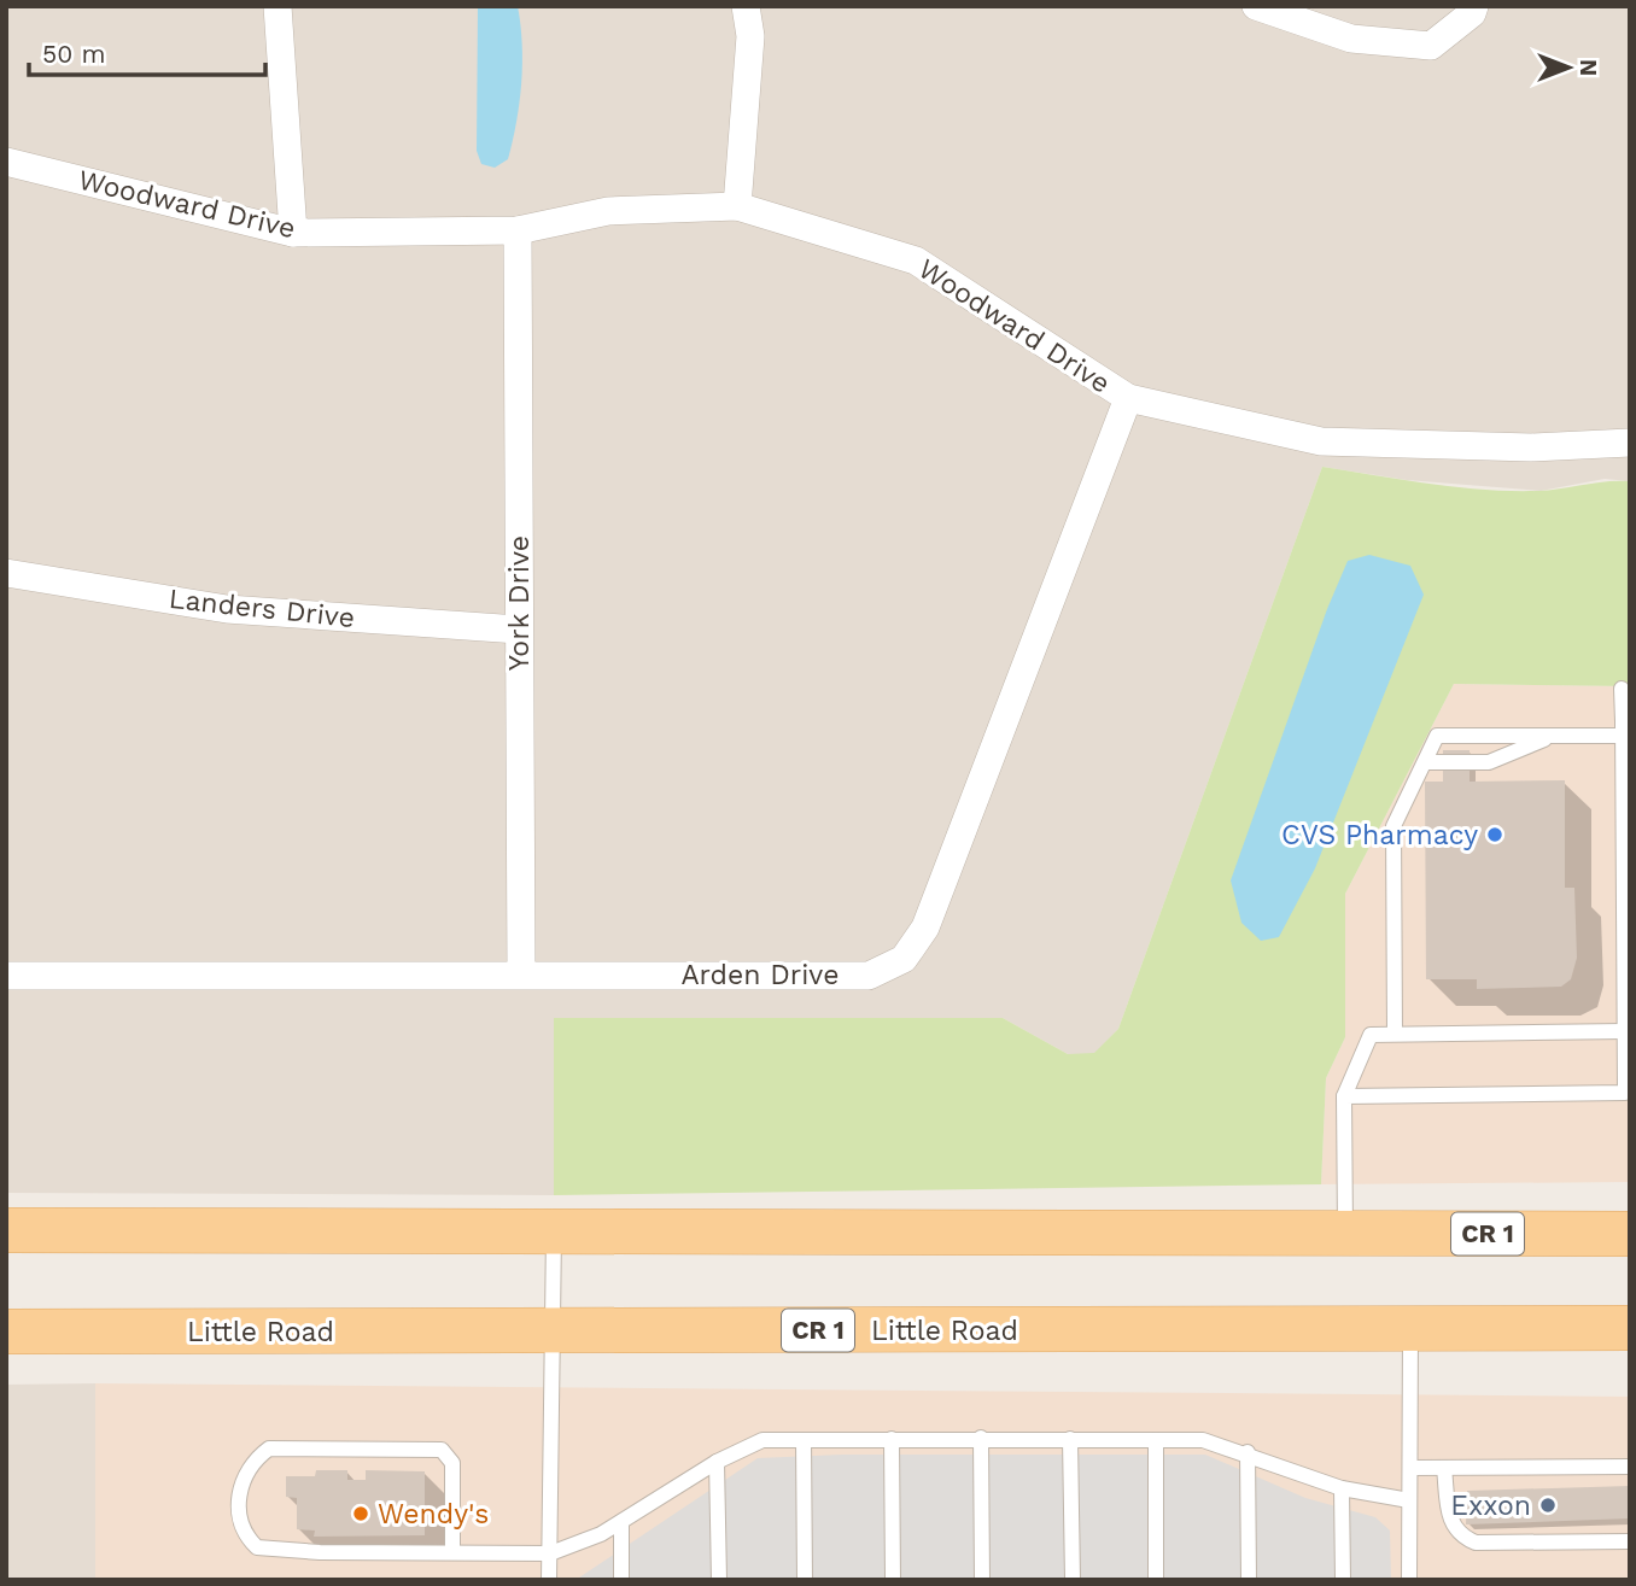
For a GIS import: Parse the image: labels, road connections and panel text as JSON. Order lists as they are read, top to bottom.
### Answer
{
  "streets": {
    "main road": ["CR 1", "Little Road"],
    "street": [
      "Woodward Drive",
      "York Drive",
      "Landers Drive",
      "Arden Drive"
    ]
  },
  "crossings": [
    ["Woodward Drive", "York Drive"],
    ["Woodward Drive", "Arden Drive"],
    ["York Drive", "Landers Drive"],
    ["York Drive", "Arden Drive"]
  ],
  "places": ["CVS Pharmacy", "Exxon", "Wendy's"],
  "scale_bar": "50 m",
  "north": "right"
}
